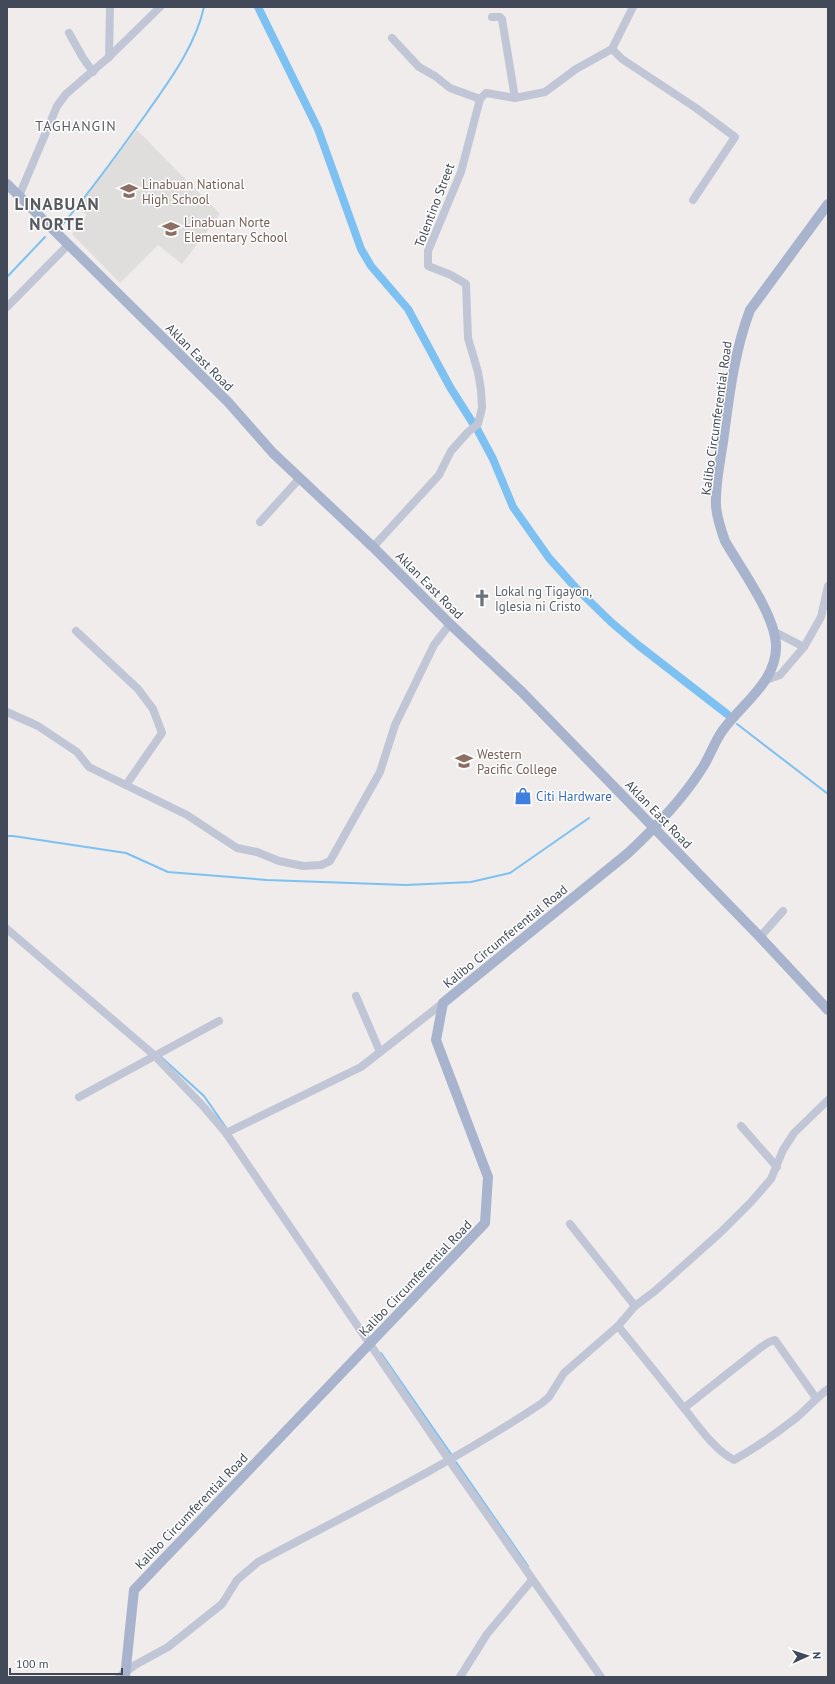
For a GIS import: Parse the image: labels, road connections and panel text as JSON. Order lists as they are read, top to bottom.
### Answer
{
  "streets": {
    "main road": ["Aklan East Road", "Kalibo Circumferential Road"],
    "street": ["Tolentino Street"]
  },
  "crossings": [
    ["Tolentino Street", "Aklan East Road"],
    ["Aklan East Road", "Kalibo Circumferential Road"]
  ],
  "districts": ["TAGHANGIN", "LINABUAN NORTE"],
  "places": {
    "school or university": ["Linabuan National High School", "Linabuan Norte Elementary School", "Western Pacific College"],
    "church": ["Lokal ng Tigayon, Iglesia ni Cristo"],
    "shop": ["Citi Hardware"]
  },
  "scale_bar": "100 m",
  "north": "right"
}
